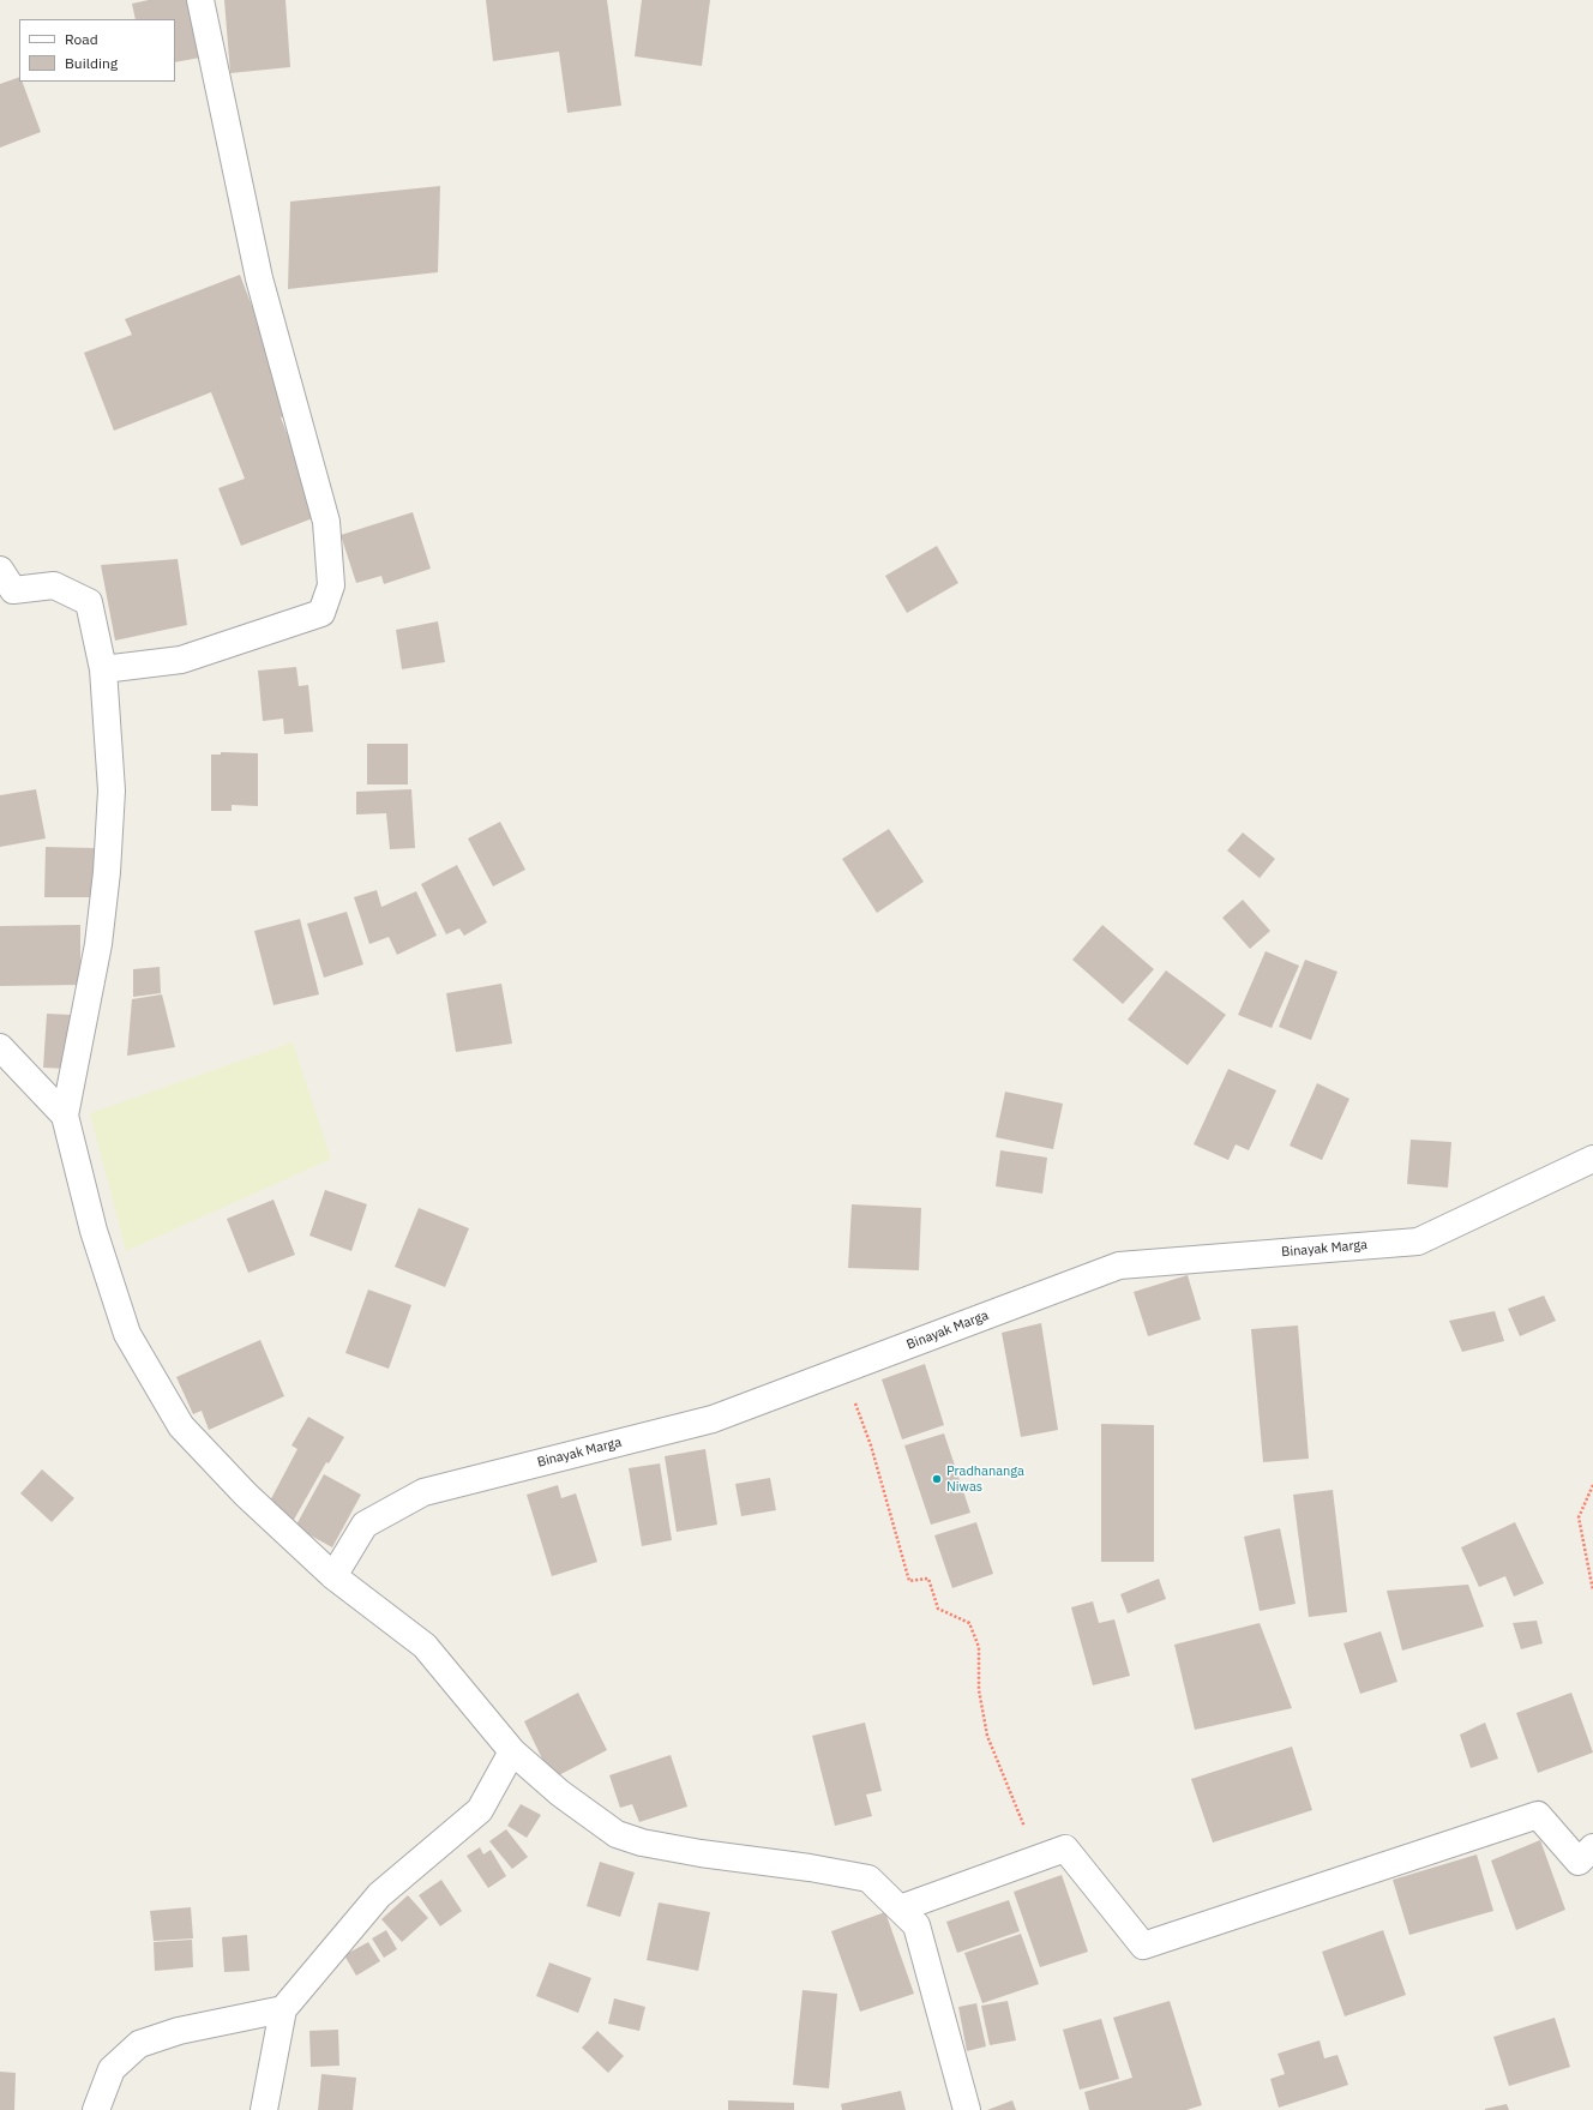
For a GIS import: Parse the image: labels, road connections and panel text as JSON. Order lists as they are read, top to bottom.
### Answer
{
  "streets": {
    "street": ["Binayak Marga"]
  },
  "places": ["Pradhananga Niwas"],
  "legend": ["Road", "Building"]
}
